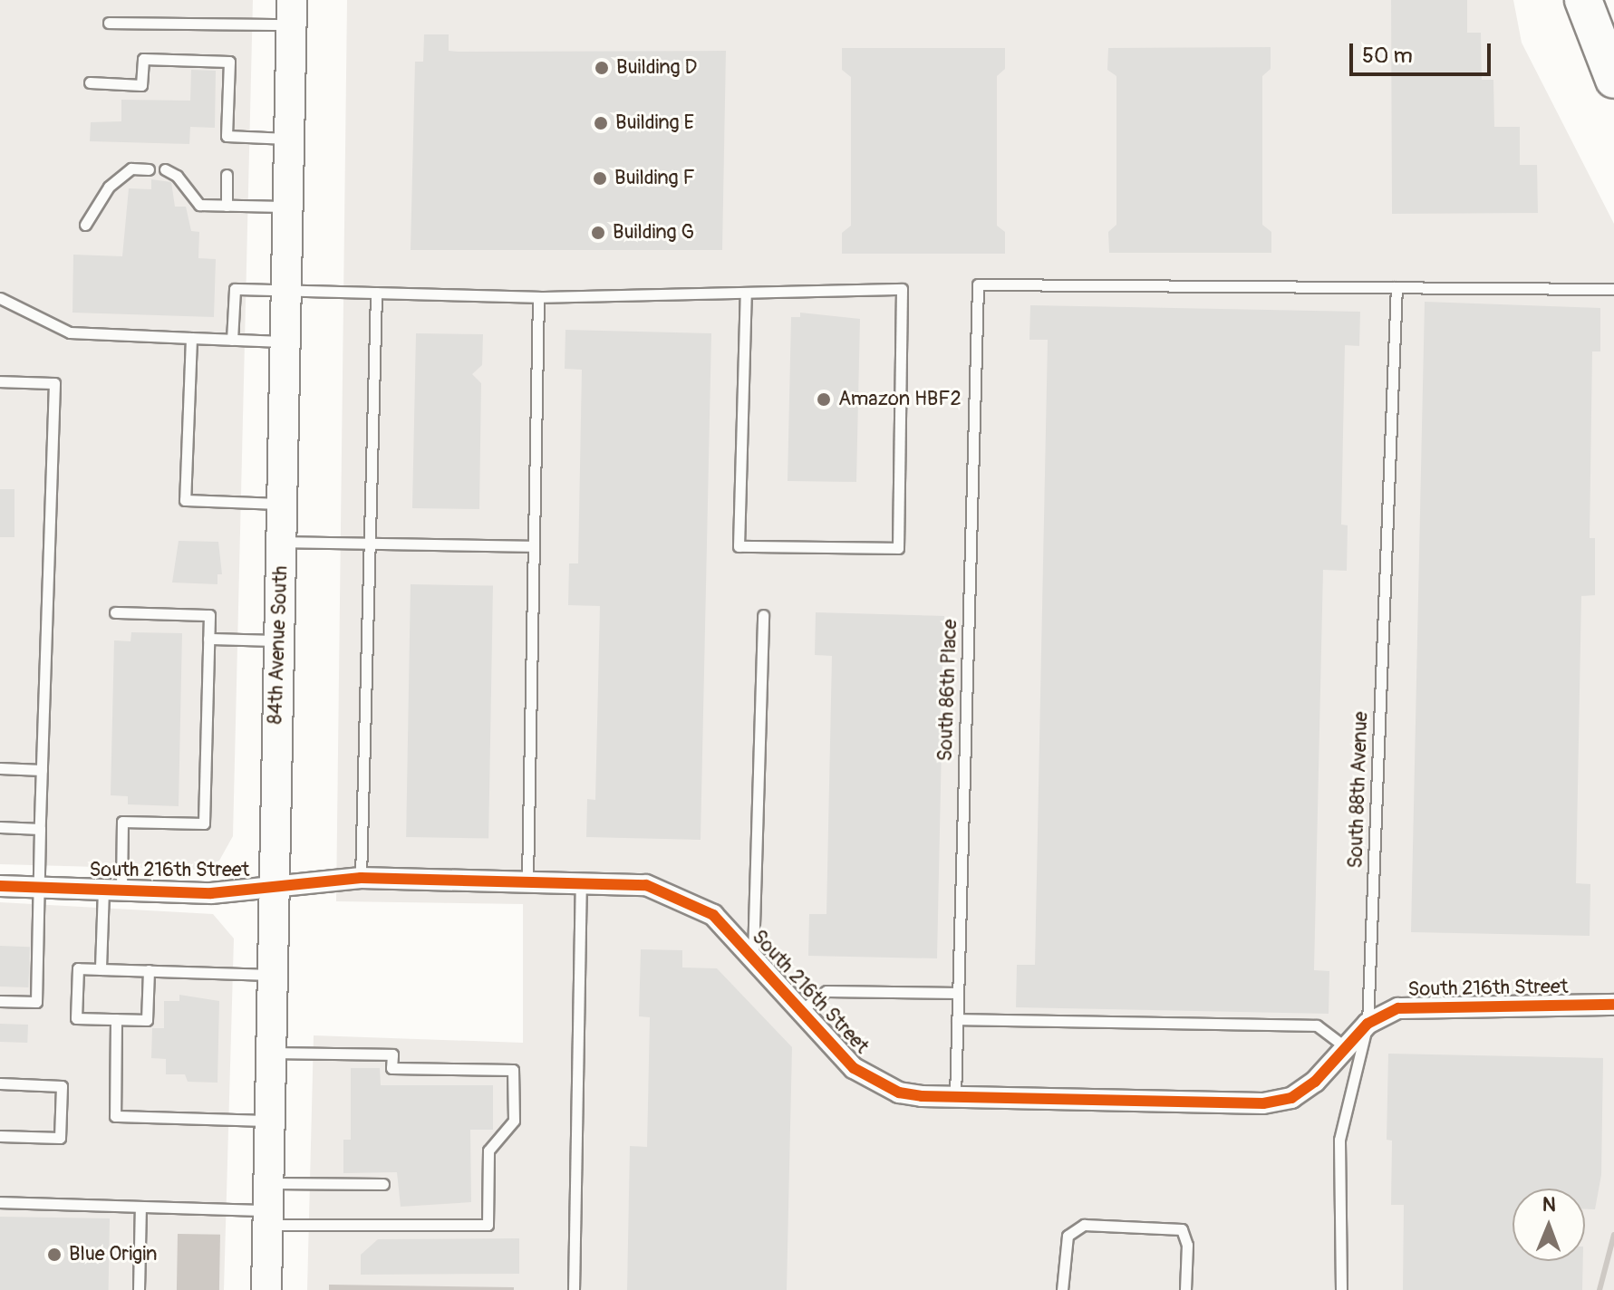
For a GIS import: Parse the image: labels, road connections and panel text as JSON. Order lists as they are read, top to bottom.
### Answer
{
  "streets": {
    "main road": ["84th Avenue South"],
    "street": ["South 216th Street"],
    "lane": ["South 86th Place", "South 88th Avenue"]
  },
  "crossings": [
    ["84th Avenue South", "South 216th Street"],
    ["South 86th Place", "South 88th Avenue"],
    ["South 86th Place", "South 216th Street"],
    ["South 88th Avenue", "South 216th Street"]
  ],
  "places": [
    "Building D",
    "Building E",
    "Building F",
    "Building G",
    "Amazon HBF2",
    "Blue Origin"
  ],
  "scale_bar": "50 m",
  "north": "top"
}
